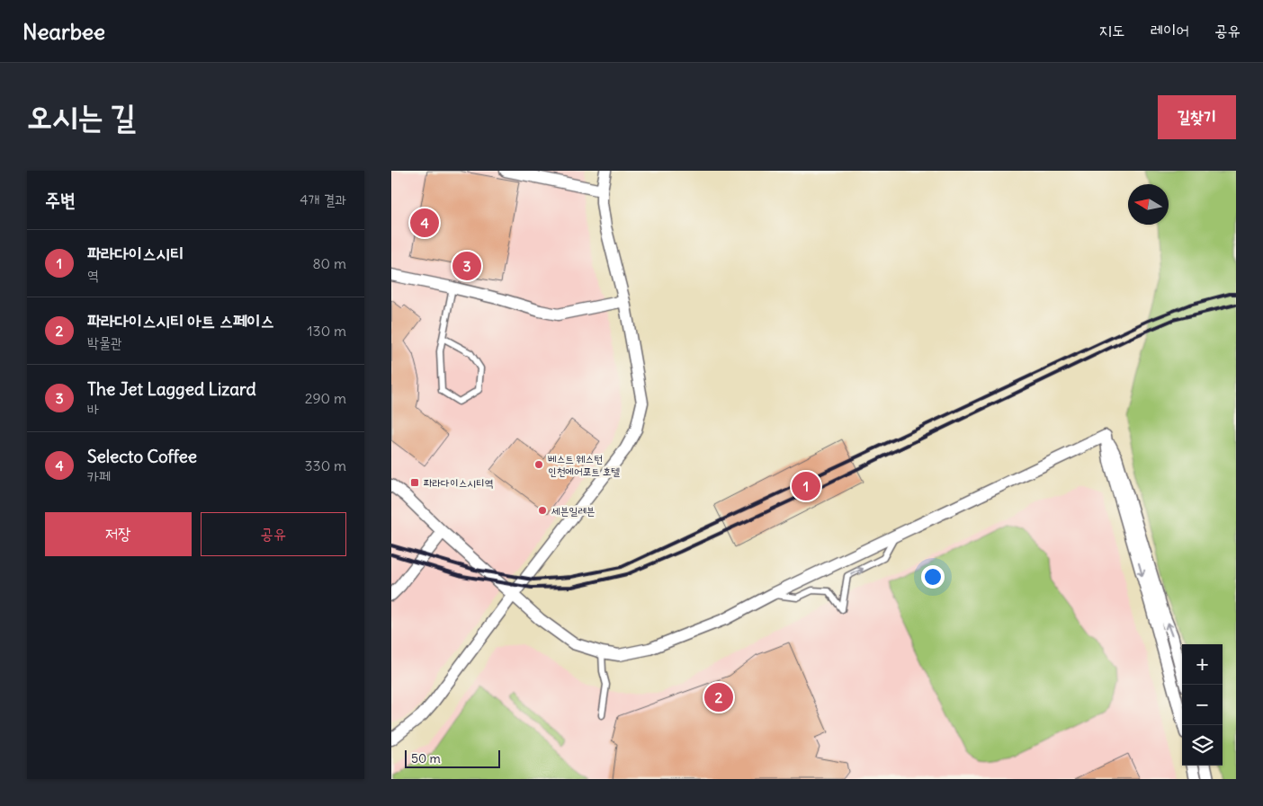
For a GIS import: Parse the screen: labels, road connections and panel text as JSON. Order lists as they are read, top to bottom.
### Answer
{
  "places": {
    "other": ["베스트 웨스턴 인천에어포트 호텔", "세븐일레븐"],
    "transit": ["파라다이스시티역"]
  },
  "scale_bar": "50 m",
  "north": "left",
  "page": {
    "header": "Nearbee",
    "nav": ["지도", "레이어", "공유"],
    "buttons": [
      "길찾기",
      ["저장", "공유"]
    ],
    "title": "오시는 길",
    "heading": ["주변", "4개 결과"],
    "pins": [
      "4",
      "3",
      "1",
      "2"
    ],
    "list": [
      {
        "mark": "1",
        "name": "파라다이스시티",
        "note": "역",
        "value": "80 m"
      },
      {
        "mark": "2",
        "name": "파라다이스시티 아트 스페이스",
        "note": "박물관",
        "value": "130 m"
      },
      {
        "mark": "3",
        "name": "The Jet Lagged Lizard",
        "note": "바",
        "value": "290 m"
      },
      {
        "mark": "4",
        "name": "Selecto Coffee",
        "note": "카페",
        "value": "330 m"
      }
    ],
    "map_buttons": ["+", "−"],
    "scale": "50 m"
  }
}
